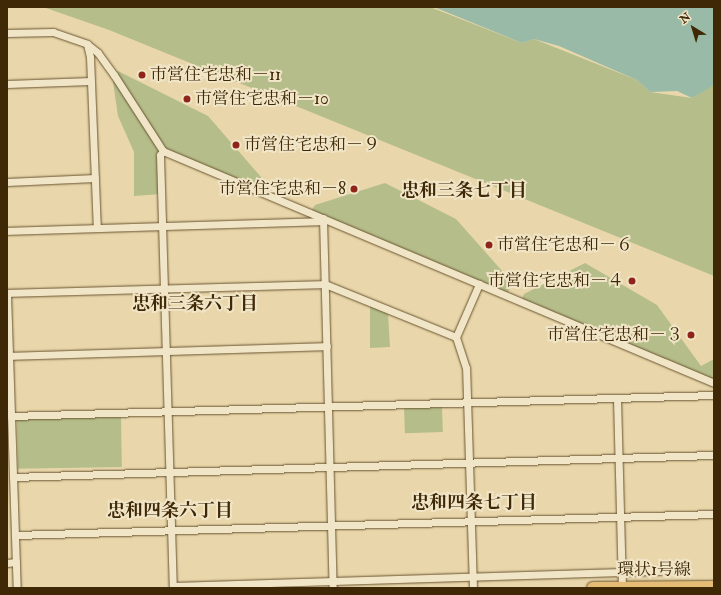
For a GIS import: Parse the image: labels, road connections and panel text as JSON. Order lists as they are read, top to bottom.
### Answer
{
  "streets": {
    "main road": ["環状1号線"]
  },
  "districts": [
    "忠和三条七丁目",
    "忠和三条六丁目",
    "忠和四条七丁目",
    "忠和四条六丁目"
  ],
  "places": [
    "市営住宅忠和－11",
    "市営住宅忠和－10",
    "市営住宅忠和－９",
    "市営住宅忠和－8",
    "市営住宅忠和－６",
    "市営住宅忠和－４",
    "市営住宅忠和－３"
  ],
  "north": "top left"
}
